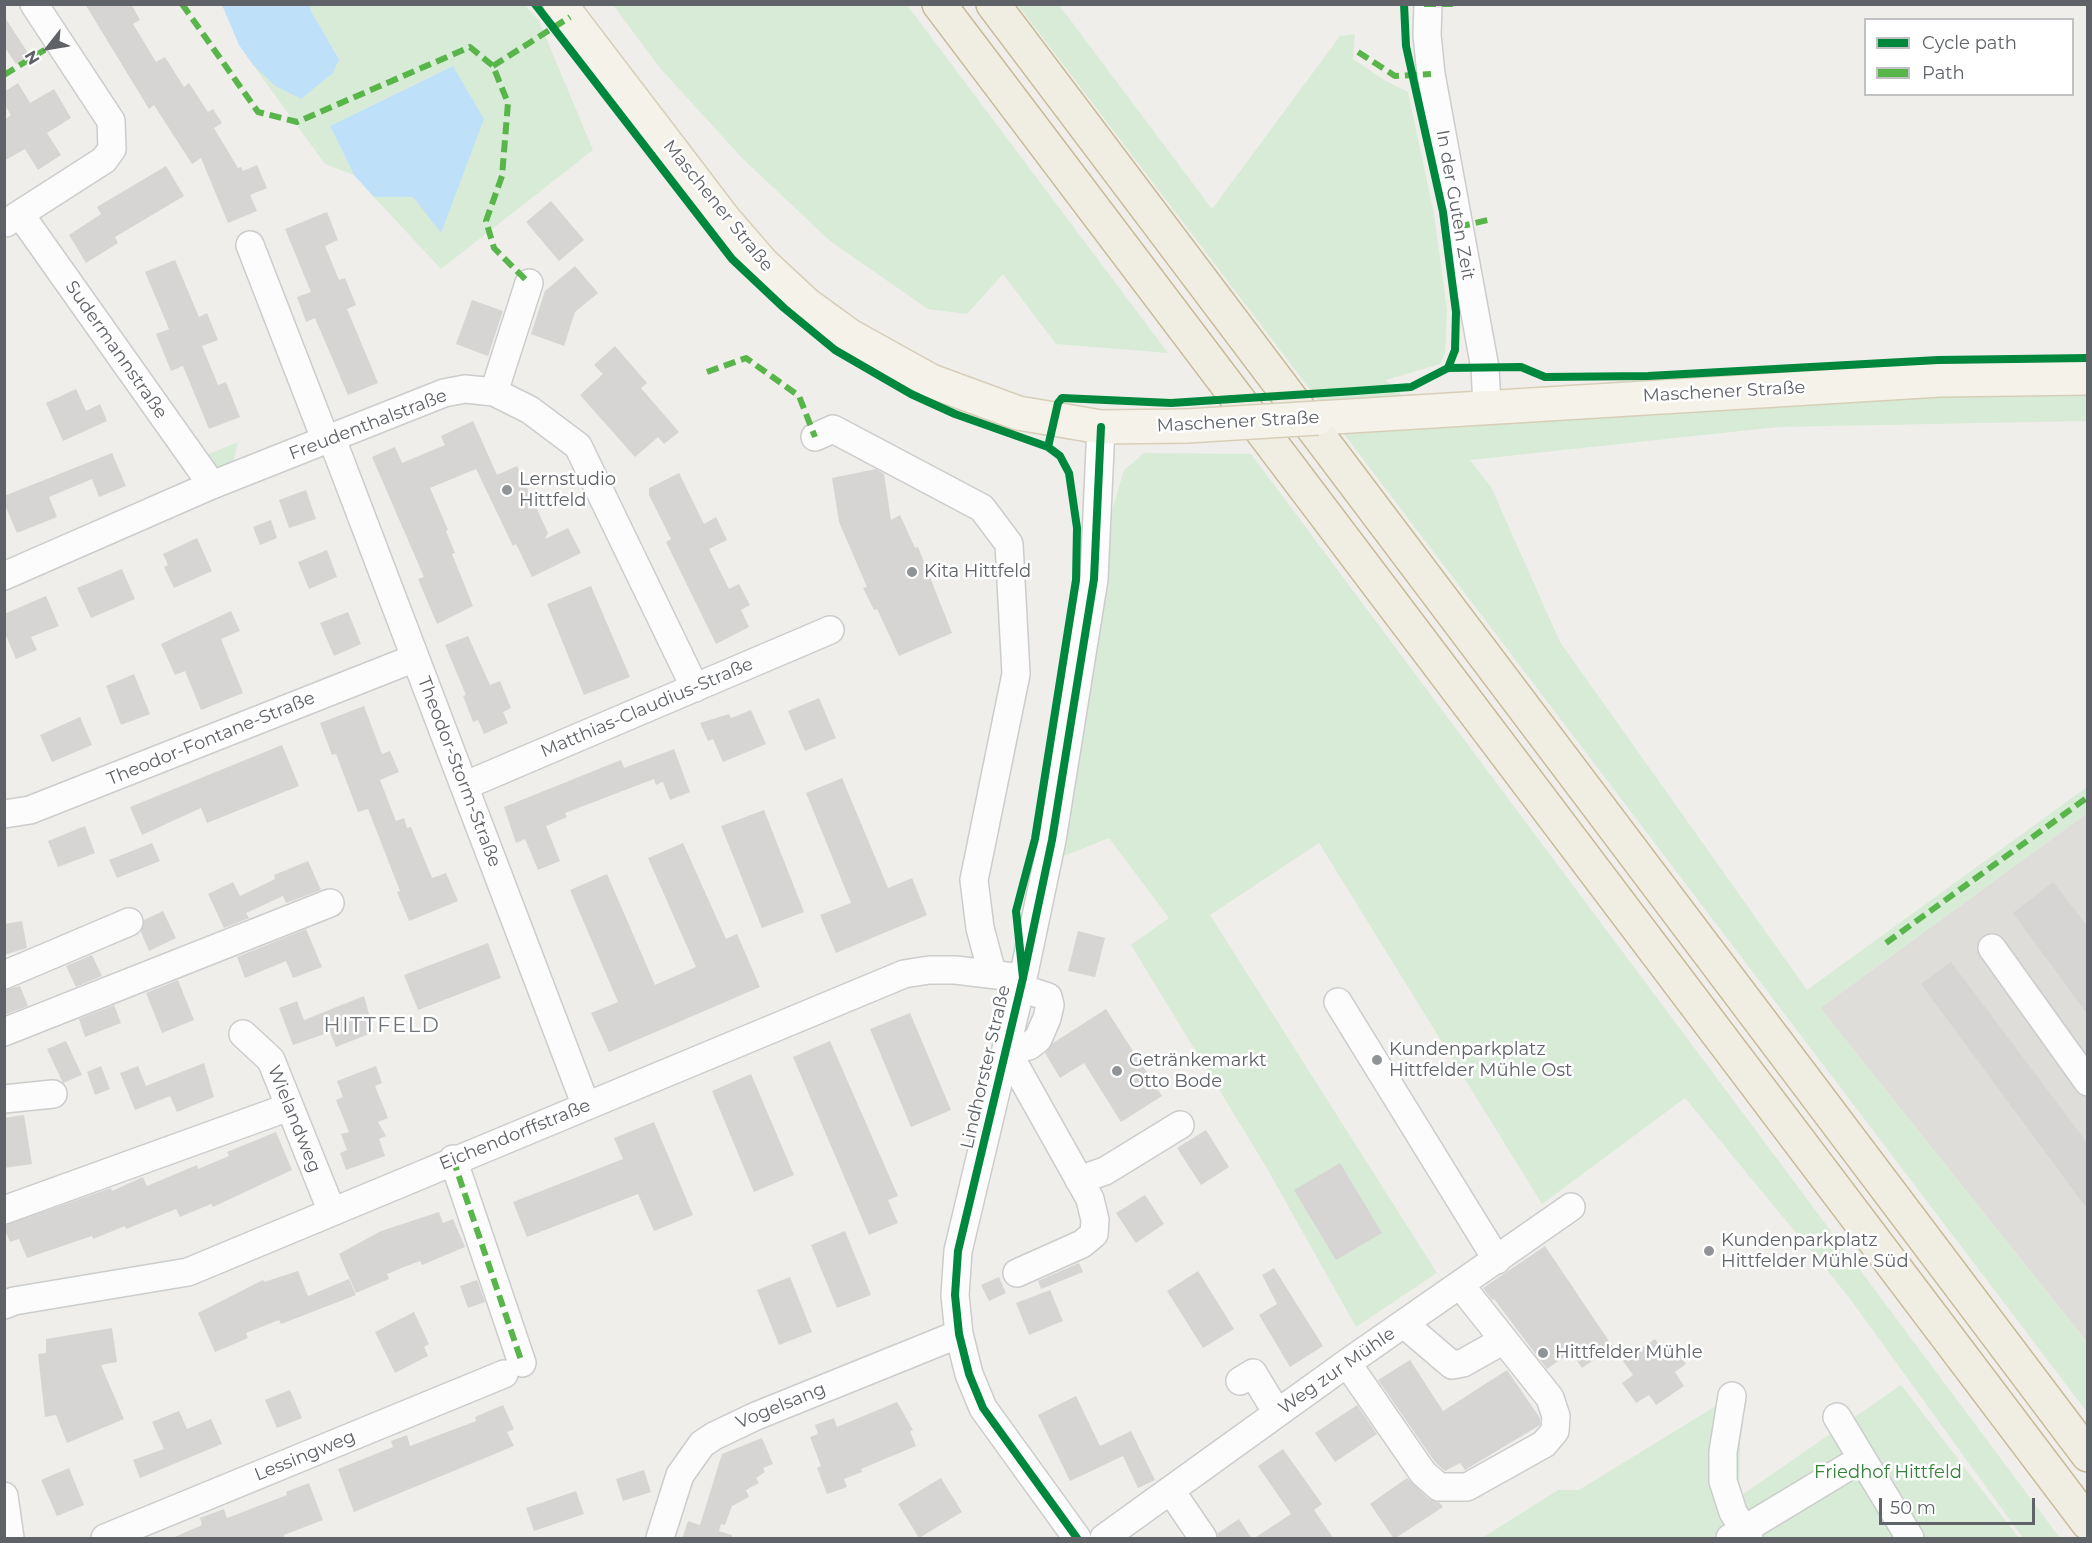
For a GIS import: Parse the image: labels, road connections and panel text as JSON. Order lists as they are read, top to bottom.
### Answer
{
  "streets": {
    "main road": ["Maschener Straße"],
    "street": [
      "In der Guten Zeit",
      "Sudermannstraße",
      "Freudenthalstraße",
      "Matthias-Claudius-Straße",
      "Theodor-Fontane-Straße",
      "Theodor-Storm-Straße",
      "Lindhorster Straße",
      "Wielandweg",
      "Eichendorffstraße",
      "Weg zur Mühle",
      "Vogelsang",
      "Lessingweg"
    ]
  },
  "crossings": [
    ["In der Guten Zeit", "Maschener Straße"],
    ["Maschener Straße", "Lindhorster Straße"],
    ["Sudermannstraße", "Freudenthalstraße"],
    ["Freudenthalstraße", "Matthias-Claudius-Straße"],
    ["Freudenthalstraße", "Theodor-Storm-Straße"],
    ["Matthias-Claudius-Straße", "Theodor-Storm-Straße"],
    ["Theodor-Fontane-Straße", "Theodor-Storm-Straße"],
    ["Theodor-Storm-Straße", "Eichendorffstraße"],
    ["Lindhorster Straße", "Eichendorffstraße"],
    ["Lindhorster Straße", "Vogelsang"],
    ["Wielandweg", "Eichendorffstraße"],
    ["Eichendorffstraße", "Lessingweg"]
  ],
  "districts": ["HITTFELD"],
  "parks": ["Friedhof Hittfeld"],
  "places": [
    "Lernstudio Hittfeld",
    "Kita Hittfeld",
    "Kundenparkplatz Hittfelder Mühle Ost",
    "Getränkemarkt Otto Bode",
    "Kundenparkplatz Hittfelder Mühle Süd",
    "Hittfelder Mühle"
  ],
  "legend": ["Cycle path", "Path"],
  "scale_bar": "50 m",
  "north": "bottom left"
}
